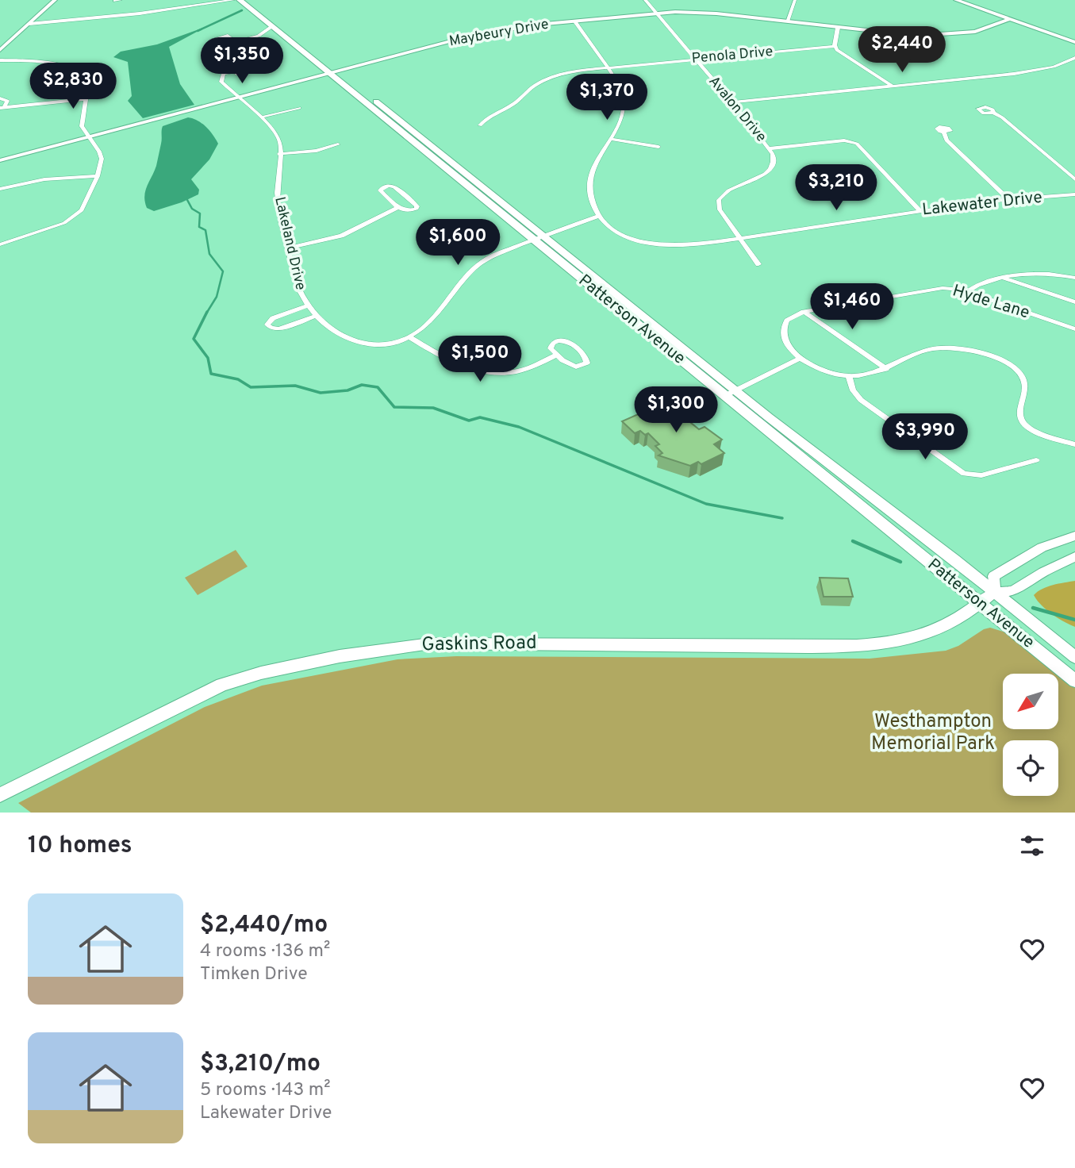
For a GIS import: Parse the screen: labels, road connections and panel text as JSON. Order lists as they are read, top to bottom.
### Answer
{
  "streets": {
    "main road": ["Patterson Avenue", "Gaskins Road"],
    "street": [
      "Maybeury Drive",
      "Penola Drive",
      "Avalon Drive",
      "Lakewater Drive",
      "Lakeland Drive",
      "Hyde Lane"
    ]
  },
  "crossings": [
    ["Maybeury Drive", "Avalon Drive"],
    ["Maybeury Drive", "Lakeland Drive"],
    ["Maybeury Drive", "Patterson Avenue"],
    ["Penola Drive", "Avalon Drive"],
    ["Avalon Drive", "Lakewater Drive"],
    ["Patterson Avenue", "Gaskins Road"]
  ],
  "parks": ["Westhampton Memorial Park"],
  "north": "bottom left",
  "page": {
    "price": [
      "$2,440",
      "$1,350",
      "$2,830",
      "$1,370",
      "$3,210",
      "$1,600",
      "$1,460",
      "$1,500",
      "$1,300",
      "$3,990"
    ],
    "heading": "10 homes",
    "list": [
      {
        "name": "$2,440/mo",
        "note": "4 rooms · 136 m² · Timken Drive"
      },
      {
        "name": "$3,210/mo",
        "note": "5 rooms · 143 m² · Lakewater Drive"
      }
    ]
  }
}
